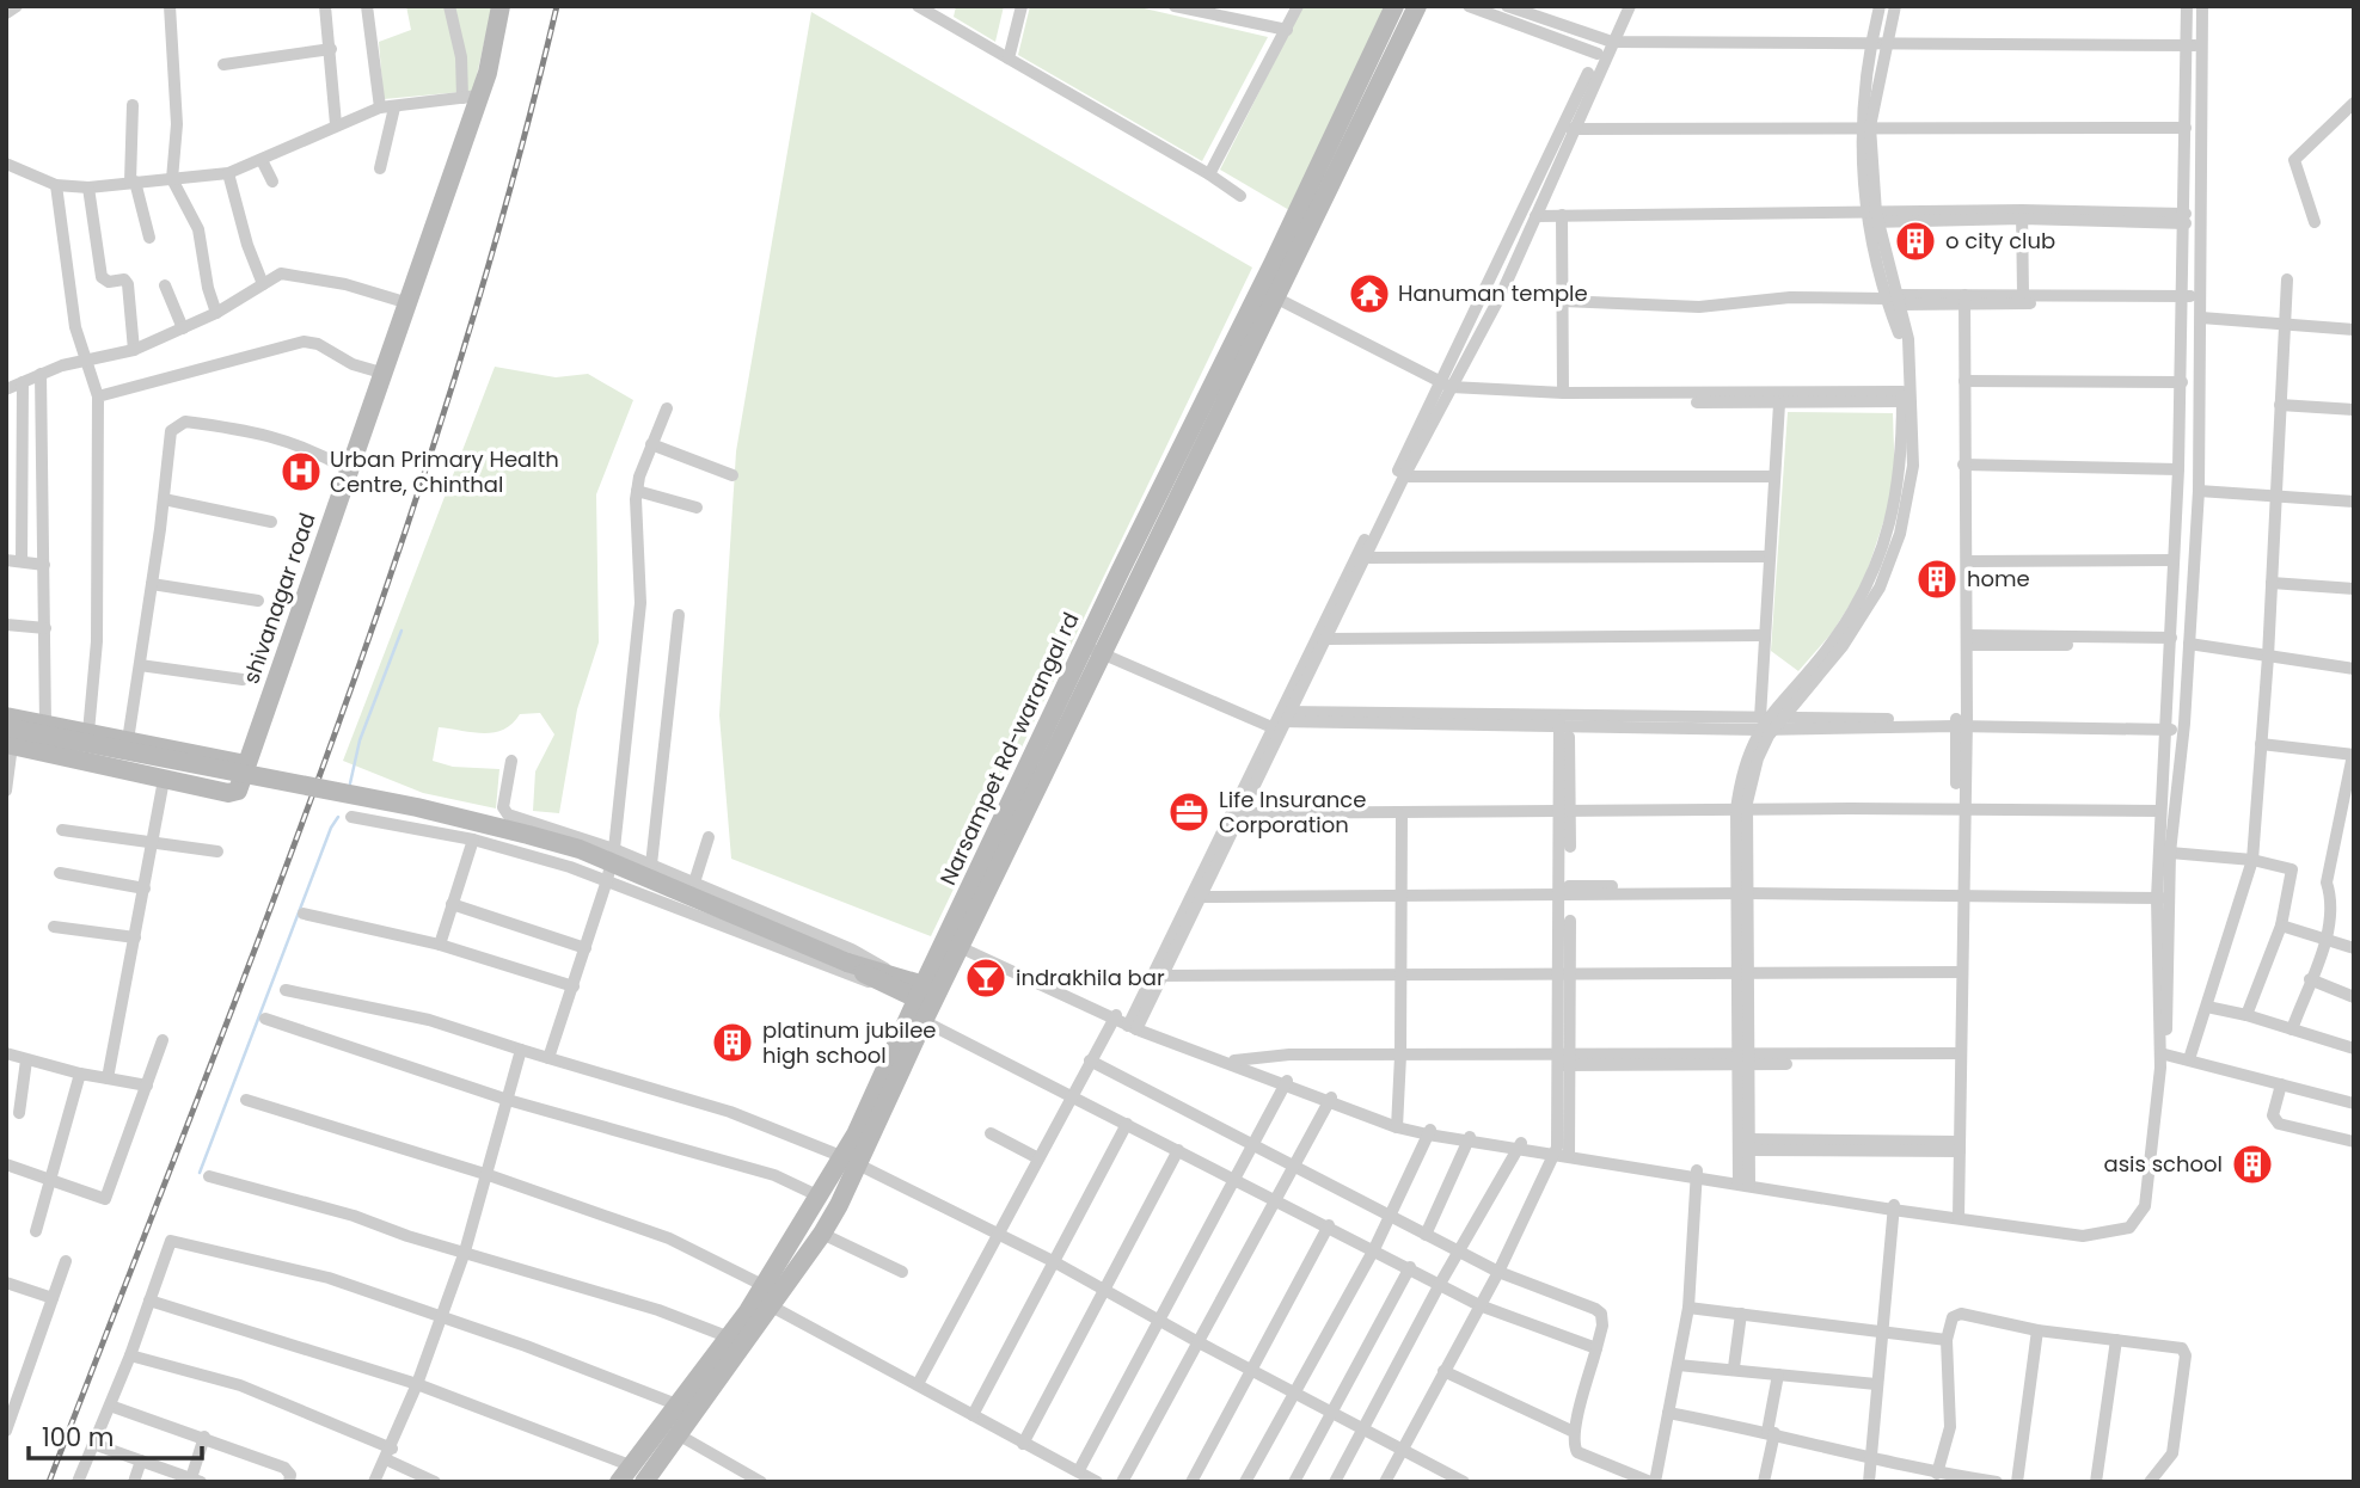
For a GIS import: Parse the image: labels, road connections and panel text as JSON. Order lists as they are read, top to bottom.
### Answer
{
  "streets": {
    "main road": ["shivanagar road", "Narsampet Rd-warangal rd"]
  },
  "places": {
    "building": [
      "o city club",
      "home",
      "platinum jubilee high school",
      "asis school"
    ],
    "temple": ["Hanuman temple"],
    "hospital": ["Urban Primary Health Centre, Chinthal"],
    "office": ["Life Insurance Corporation"],
    "bar": ["indrakhila bar"]
  },
  "scale_bar": "100 m"
}
